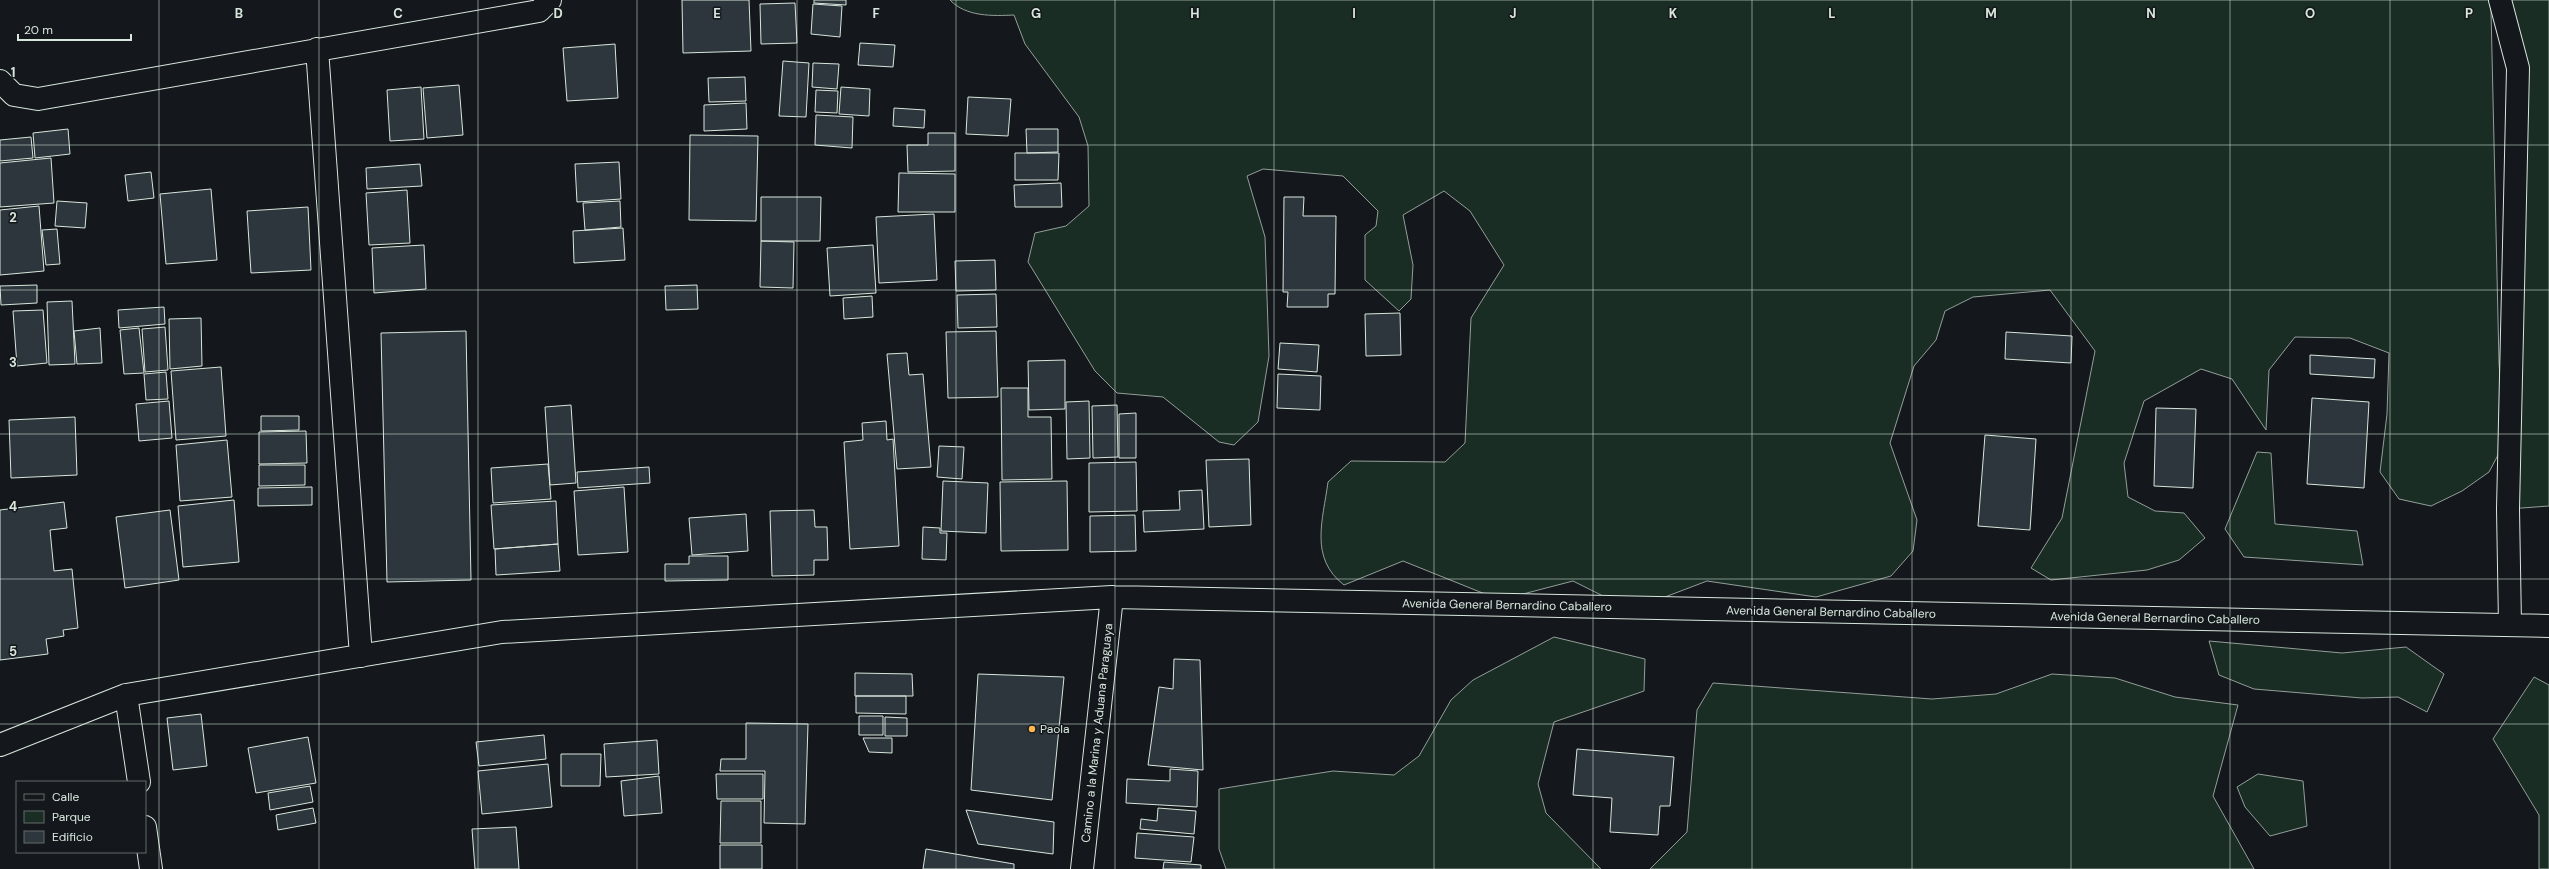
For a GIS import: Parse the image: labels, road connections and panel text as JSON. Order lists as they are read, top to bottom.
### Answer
{
  "streets": {
    "street": ["Avenida General Bernardino Caballero", "Camino a la Marina y Aduana Paraguaya"]
  },
  "crossings": [
    ["Avenida General Bernardino Caballero", "Camino a la Marina y Aduana Paraguaya"]
  ],
  "places": ["Paola"],
  "legend": ["Calle", "Parque", "Edificio"],
  "scale_bar": "20 m",
  "grid": {
    "columns": [
      "B",
      "C",
      "D",
      "E",
      "F",
      "G",
      "H",
      "I",
      "J",
      "K",
      "L",
      "M",
      "N",
      "O",
      "P"
    ],
    "rows": [
      "1",
      "2",
      "3",
      "4",
      "5"
    ]
  }
}
